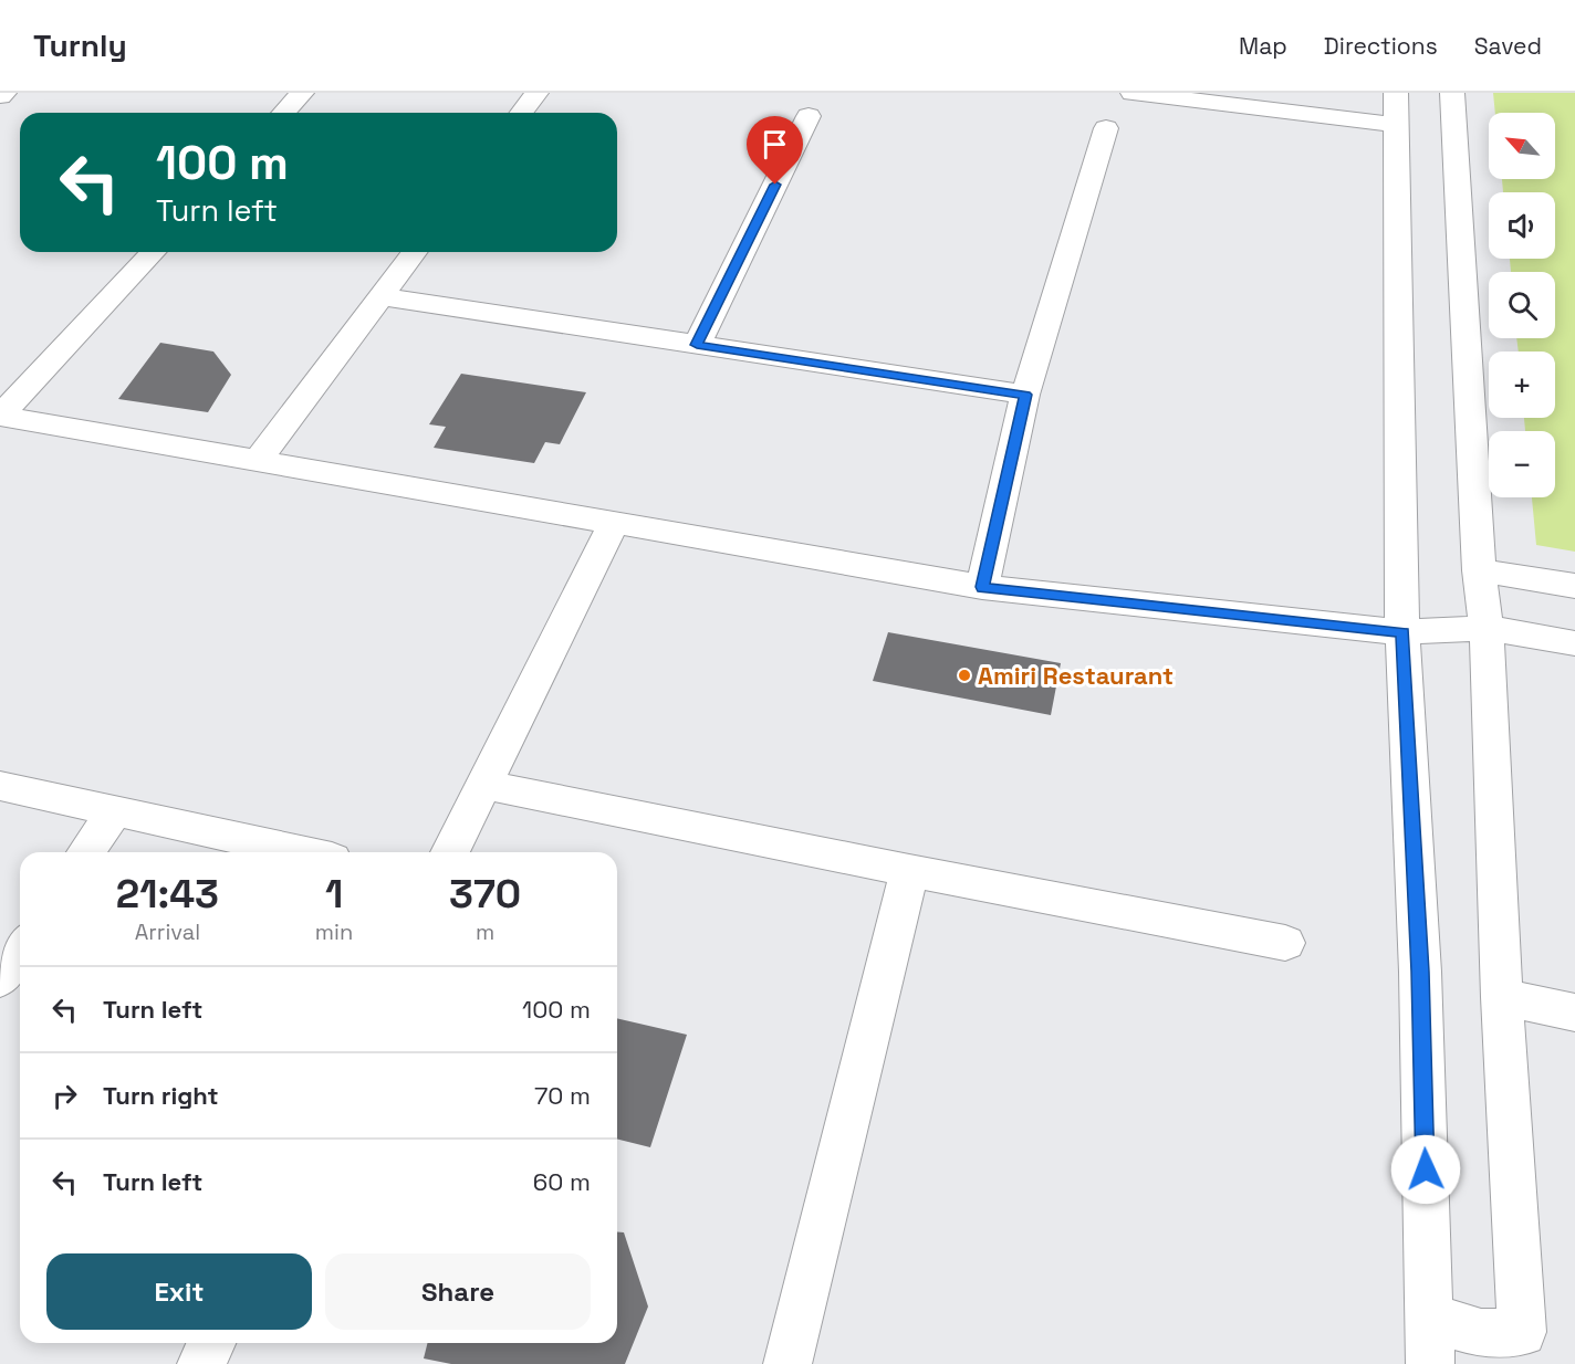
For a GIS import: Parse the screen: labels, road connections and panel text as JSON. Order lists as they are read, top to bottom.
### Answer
{
  "places": ["Amiri Restaurant"],
  "north": "top left",
  "page": {
    "header": "Turnly",
    "nav": ["Map", "Directions", "Saved"],
    "map_buttons": ["+", "−"],
    "turn": ["100 m", "Turn left"],
    "eta": [
      "21:43",
      "Arrival",
      "1",
      "min",
      "370",
      "m"
    ],
    "list": [
      {
        "name": "Turn left",
        "value": "100 m"
      },
      {
        "name": "Turn right",
        "value": "70 m"
      },
      {
        "name": "Turn left",
        "value": "60 m"
      }
    ],
    "buttons": ["Exit", "Share"]
  }
}
